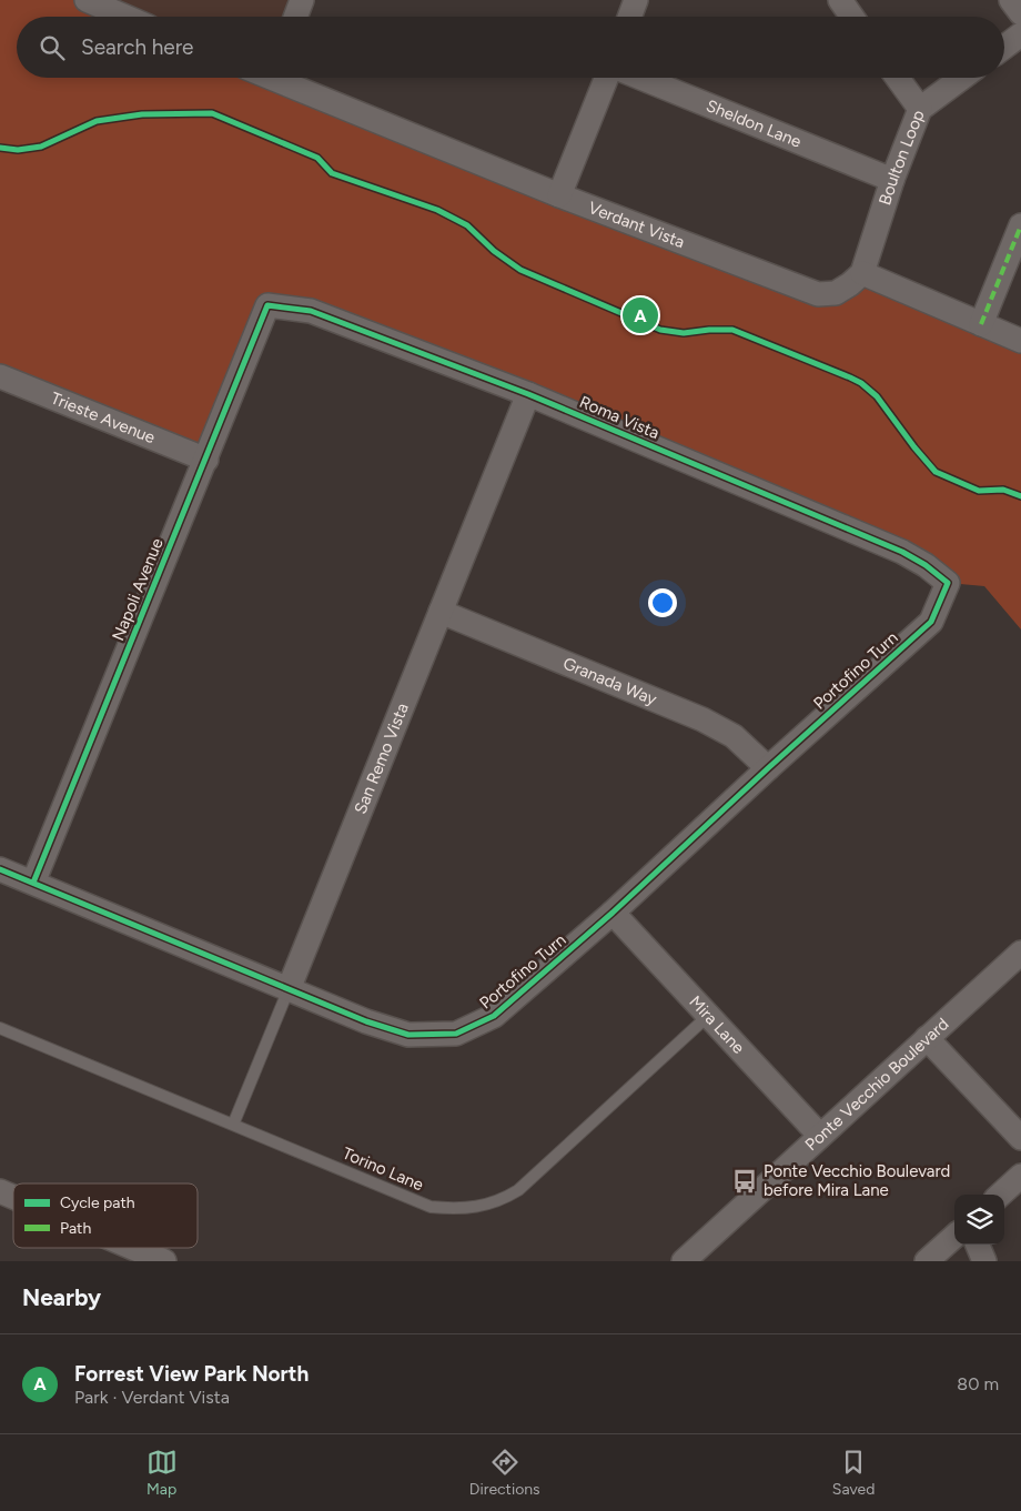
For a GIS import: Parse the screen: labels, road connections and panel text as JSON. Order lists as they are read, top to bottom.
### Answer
{
  "streets": {
    "street": [
      "Sheldon Lane",
      "Boulton Loop",
      "Verdant Vista",
      "Roma Vista",
      "Trieste Avenue",
      "Napoli Avenue",
      "Portofino Turn",
      "Granada Way",
      "San Remo Vista",
      "Mira Lane",
      "Ponte Vecchio Boulevard"
    ],
    "lane": ["Torino Lane"]
  },
  "crossings": [
    ["Sheldon Lane", "Boulton Loop"],
    ["Boulton Loop", "Verdant Vista"],
    ["Roma Vista", "Napoli Avenue"],
    ["Roma Vista", "Portofino Turn"],
    ["Roma Vista", "San Remo Vista"],
    ["Trieste Avenue", "Napoli Avenue"],
    ["Napoli Avenue", "Portofino Turn"],
    ["Portofino Turn", "Granada Way"],
    ["Portofino Turn", "San Remo Vista"],
    ["Portofino Turn", "Mira Lane"],
    ["Granada Way", "San Remo Vista"],
    ["San Remo Vista", "Torino Lane"],
    ["Mira Lane", "Ponte Vecchio Boulevard"],
    ["Mira Lane", "Torino Lane"]
  ],
  "places": {
    "bus stop": ["Ponte Vecchio Boulevard before Mira Lane"]
  },
  "legend": ["Cycle path", "Path"],
  "page": {
    "search": "Search here",
    "pins": "A",
    "heading": "Nearby",
    "list": [
      {
        "mark": "A",
        "name": "Forrest View Park North",
        "note": "Park · Verdant Vista",
        "value": "80 m"
      }
    ],
    "nav": ["Map", "Directions", "Saved"]
  }
}
